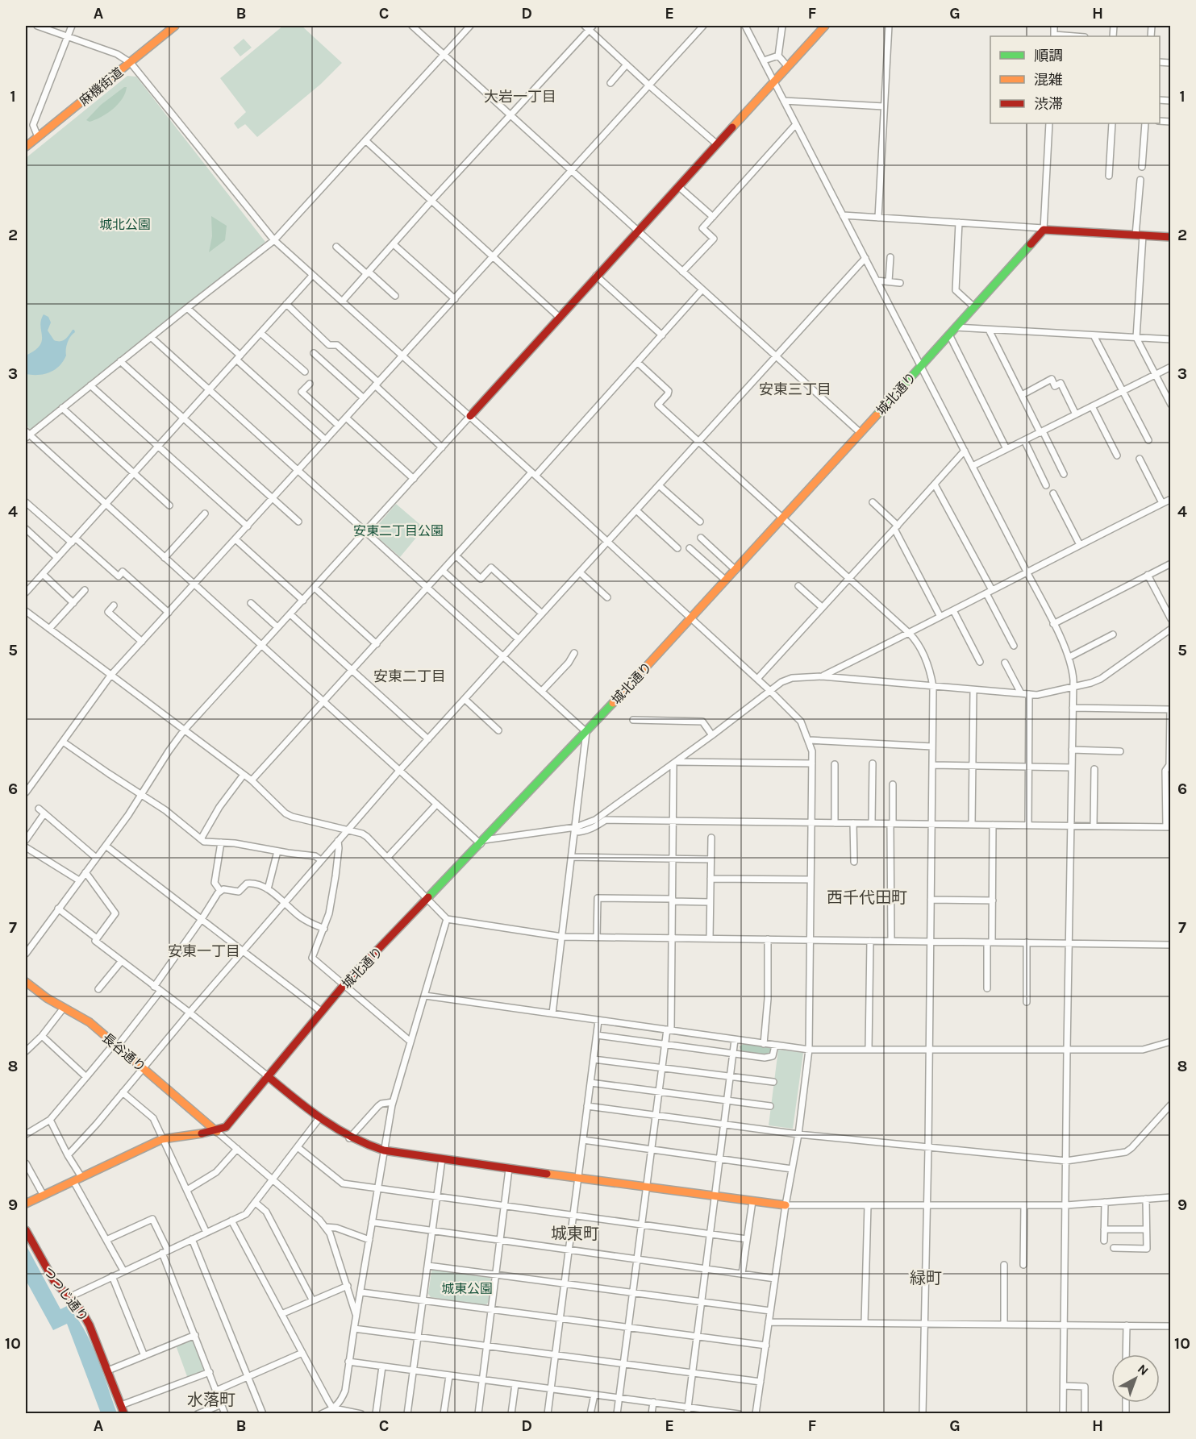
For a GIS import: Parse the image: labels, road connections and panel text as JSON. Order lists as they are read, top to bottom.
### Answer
{
  "streets": {
    "street": [
      "麻機街道",
      "城北通り",
      "長谷通り",
      "つつじ通り"
    ]
  },
  "crossings": [
    ["城北通り", "長谷通り"]
  ],
  "districts": [
    "大岩一丁目",
    "安東三丁目",
    "安東二丁目",
    "西千代田町",
    "安東一丁目",
    "城東町",
    "緑町",
    "水落町"
  ],
  "parks": ["城北公園", "安東二丁目公園", "城東公園"],
  "legend": ["順調", "混雑", "渋滞"],
  "north": "top right",
  "grid": {
    "columns": [
      "A",
      "B",
      "C",
      "D",
      "E",
      "F",
      "G",
      "H"
    ],
    "rows": [
      "1",
      "2",
      "3",
      "4",
      "5",
      "6",
      "7",
      "8",
      "9",
      "10"
    ]
  }
}
